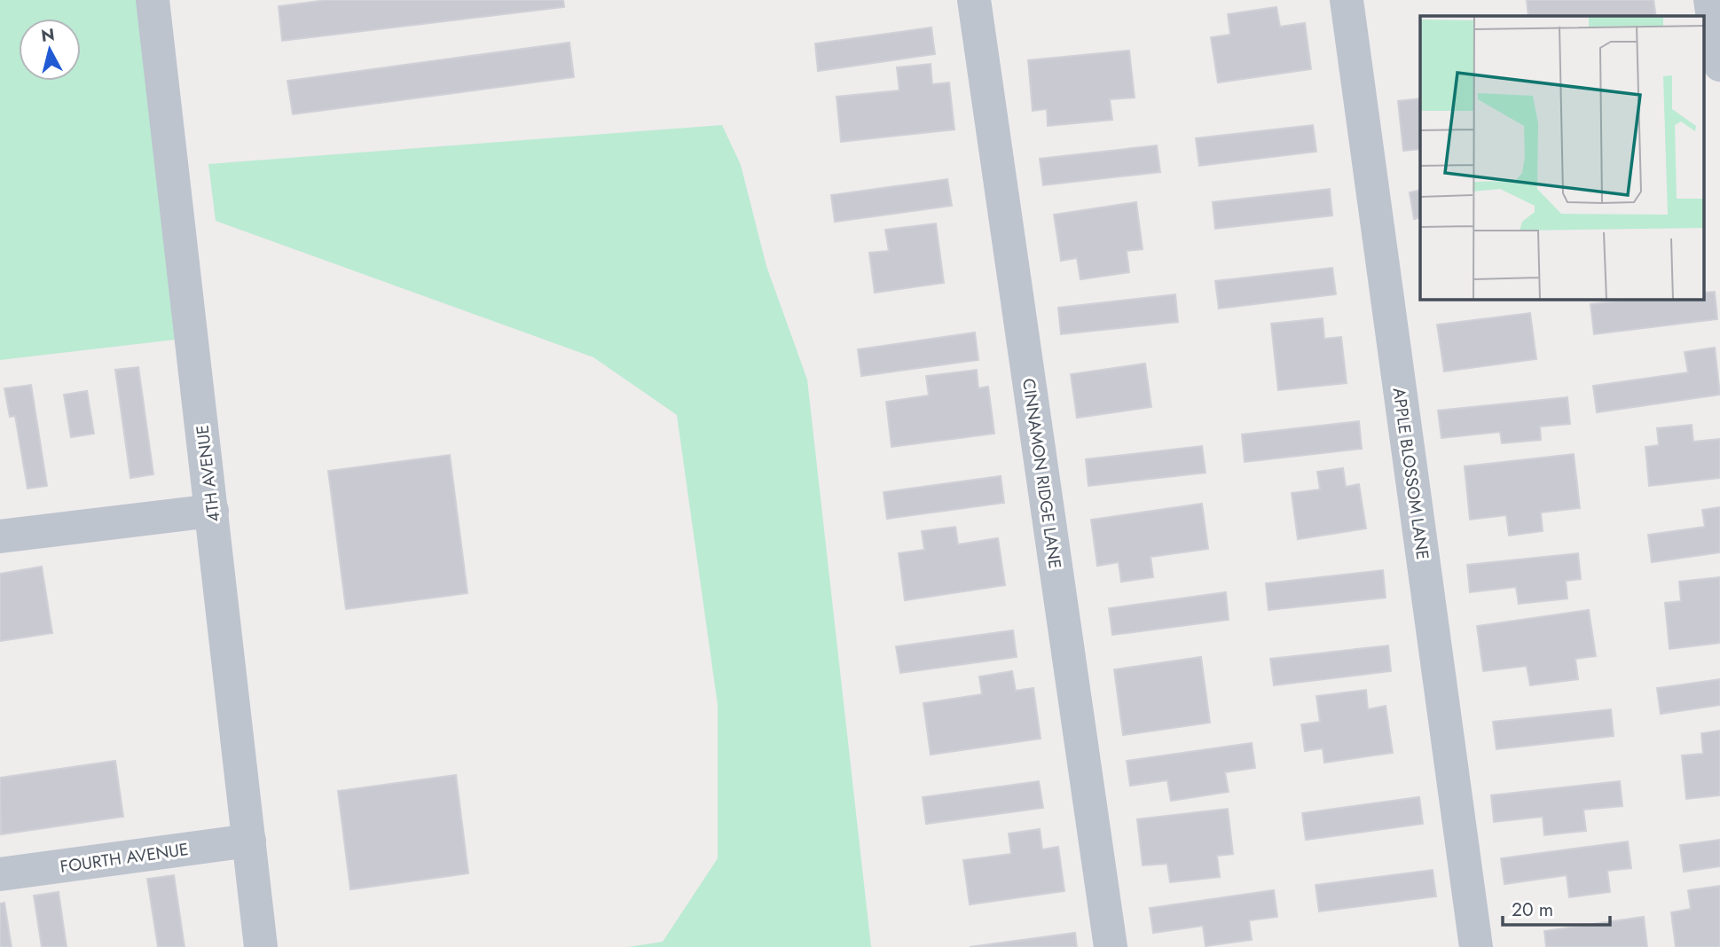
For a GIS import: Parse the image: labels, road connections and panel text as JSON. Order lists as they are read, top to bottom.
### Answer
{
  "streets": {
    "street": [
      "4TH AVENUE",
      "CINNAMON RIDGE LANE",
      "APPLE BLOSSOM LANE",
      "FOURTH AVENUE"
    ]
  },
  "crossings": [
    ["4TH AVENUE", "FOURTH AVENUE"]
  ],
  "scale_bar": "20 m",
  "north": "top"
}
